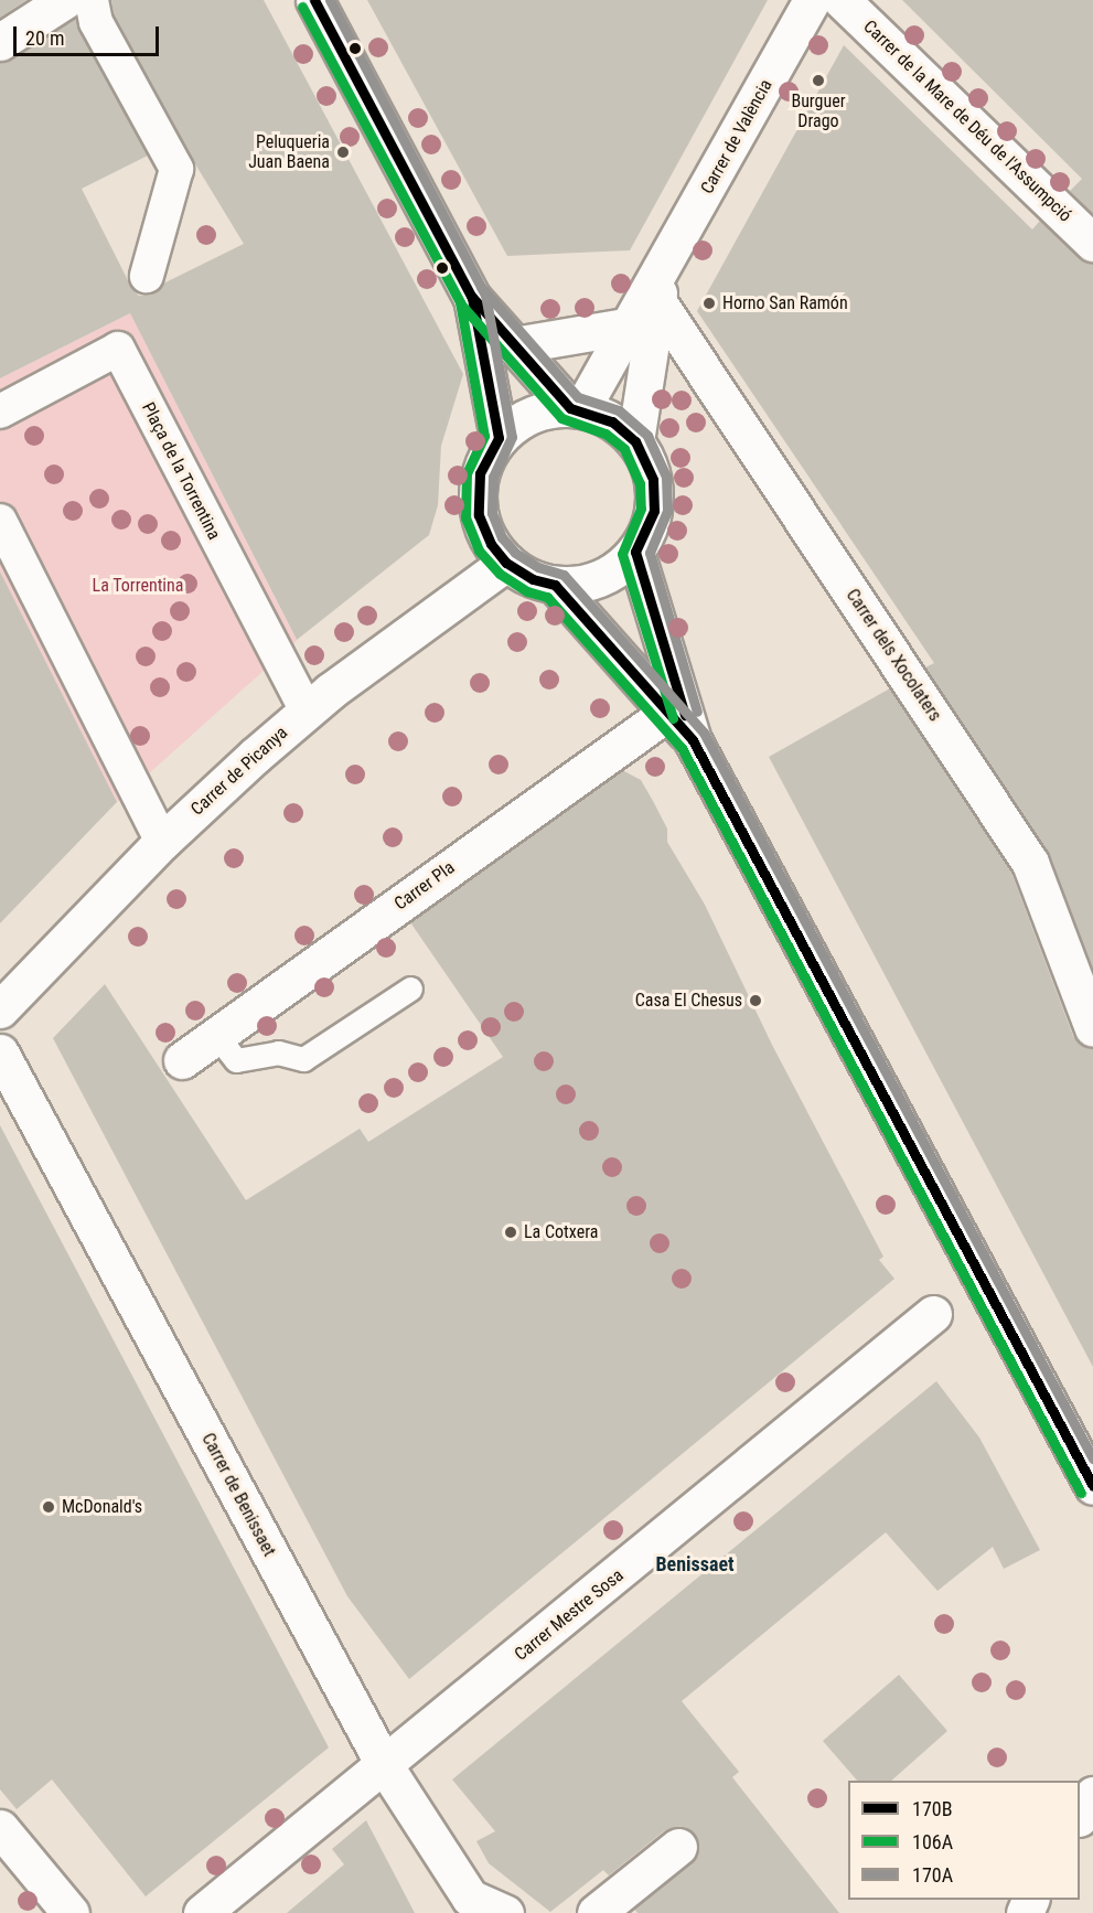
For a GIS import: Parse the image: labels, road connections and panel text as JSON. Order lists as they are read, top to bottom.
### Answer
{
  "streets": {
    "street": [
      "Carrer de la Mare de Déu de l'Assumpció",
      "Carrer de València",
      "Plaça de la Torrentina",
      "Carrer dels Xocolaters",
      "Carrer de Picanya",
      "Carrer Pla",
      "Carrer de Benissaet",
      "Carrer Mestre Sosa"
    ]
  },
  "crossings": [
    ["Carrer de València", "Carrer dels Xocolaters"],
    ["Carrer de València", "Carrer de Picanya"],
    ["Plaça de la Torrentina", "Carrer de Picanya"],
    ["Carrer de Benissaet", "Carrer Mestre Sosa"]
  ],
  "districts": ["Benissaet"],
  "parks": ["La Torrentina"],
  "places": [
    "Burguer Drago",
    "Peluqueria Juan Baena",
    "Horno San Ramón",
    "Casa El Chesus",
    "La Cotxera",
    "McDonald's"
  ],
  "lines": ["transit line 170B", "transit line 170A", "transit line 106A"],
  "legend": ["170B", "106A", "170A"],
  "scale_bar": "20 m"
}
